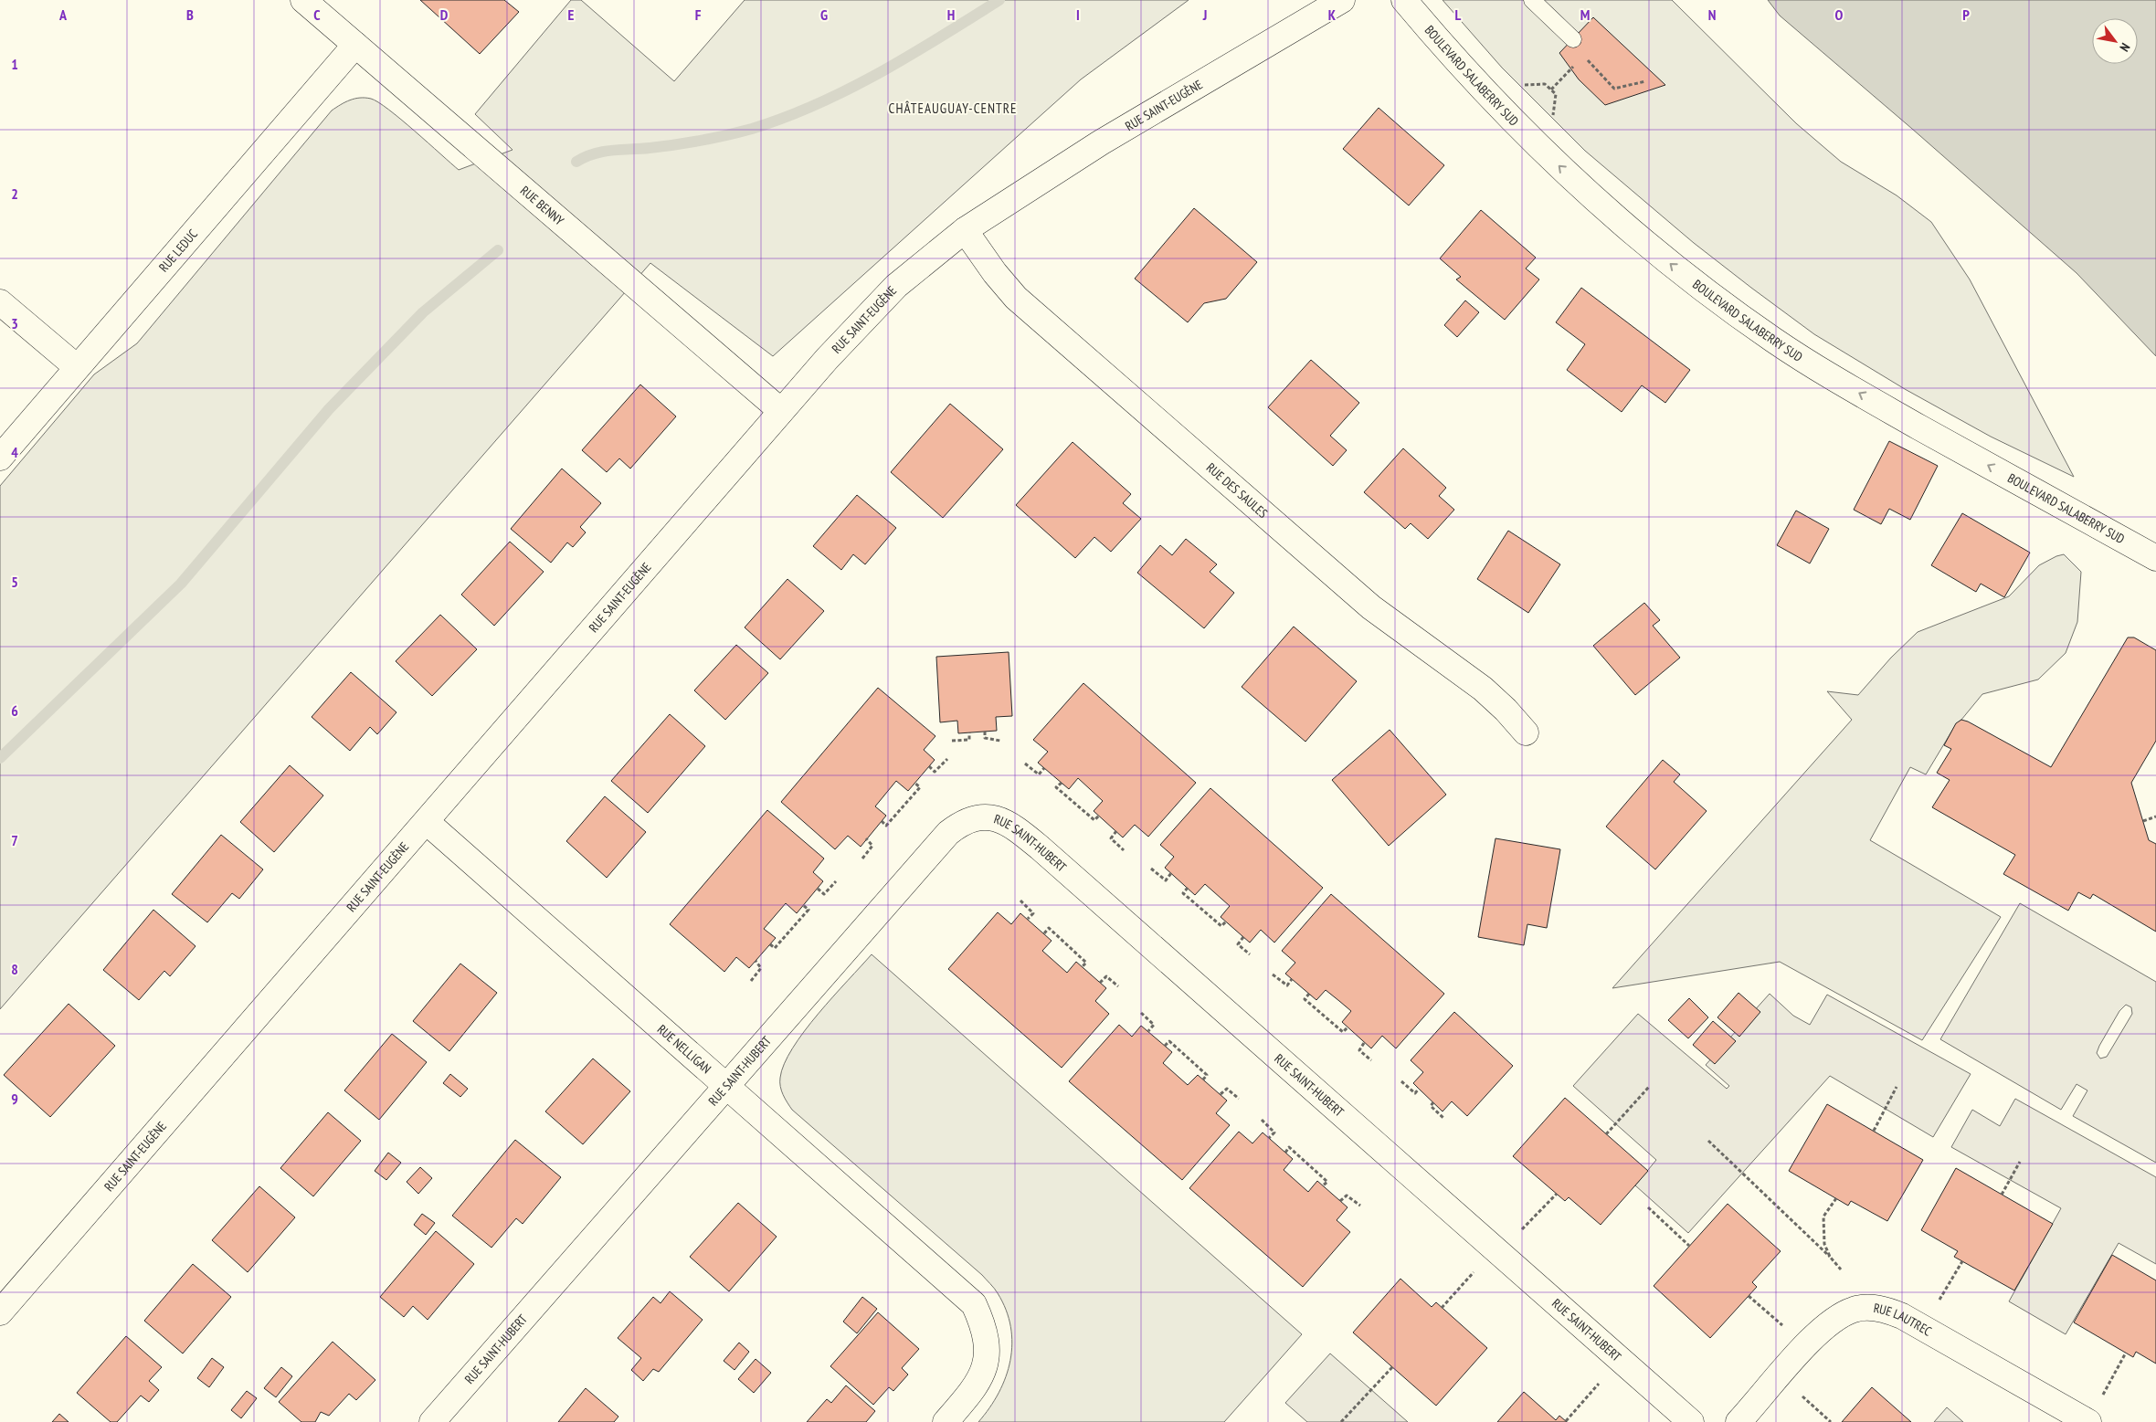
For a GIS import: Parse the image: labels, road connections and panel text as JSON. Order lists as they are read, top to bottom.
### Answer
{
  "streets": {
    "street": [
      "BOULEVARD SALABERRY SUD",
      "RUE SAINT-EUGÈNE",
      "RUE BENNY",
      "RUE LEDUC",
      "RUE DES SAULES",
      "RUE SAINT-HUBERT",
      "RUE NELLIGAN",
      "RUE LAUTREC"
    ]
  },
  "crossings": [
    ["RUE SAINT-EUGÈNE", "RUE BENNY"],
    ["RUE SAINT-EUGÈNE", "RUE DES SAULES"],
    ["RUE SAINT-EUGÈNE", "RUE NELLIGAN"],
    ["RUE BENNY", "RUE LEDUC"],
    ["RUE SAINT-HUBERT", "RUE NELLIGAN"]
  ],
  "one_way": ["BOULEVARD SALABERRY SUD"],
  "districts": ["CHÂTEAUGUAY-CENTRE"],
  "north": "bottom right",
  "grid": {
    "columns": [
      "A",
      "B",
      "C",
      "D",
      "E",
      "F",
      "G",
      "H",
      "I",
      "J",
      "K",
      "L",
      "M",
      "N",
      "O",
      "P"
    ],
    "rows": [
      "1",
      "2",
      "3",
      "4",
      "5",
      "6",
      "7",
      "8",
      "9"
    ]
  }
}
